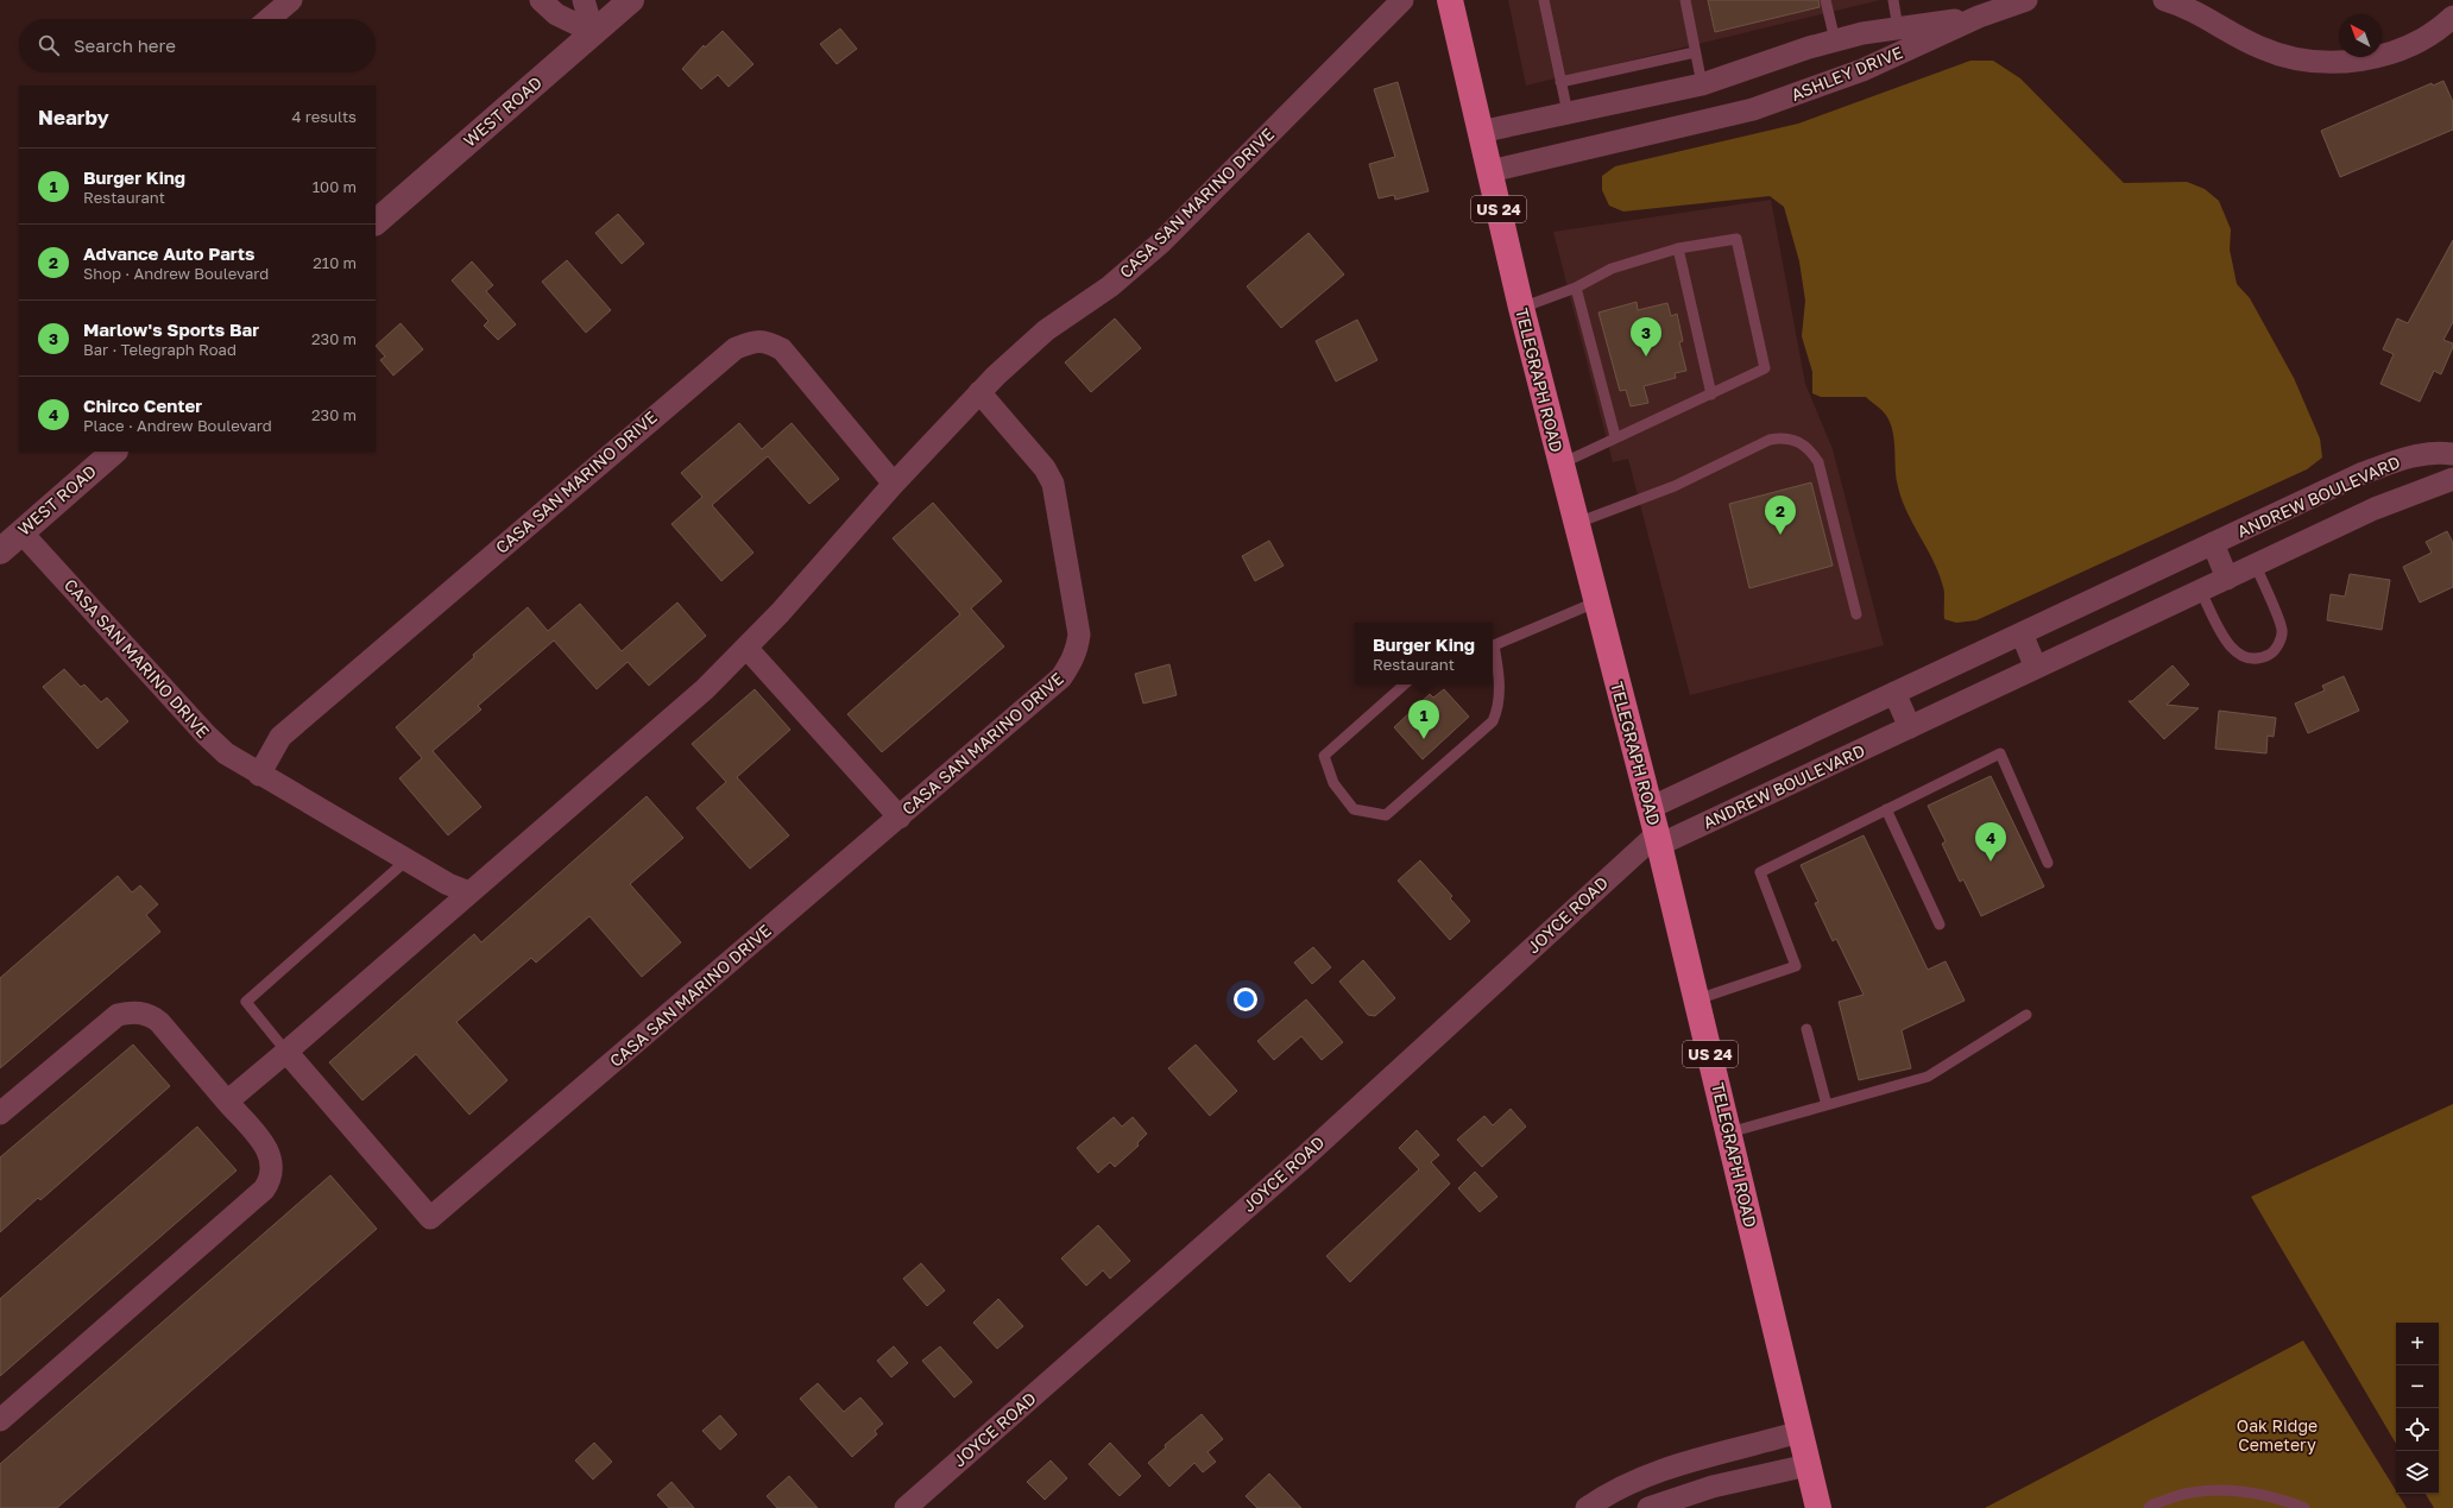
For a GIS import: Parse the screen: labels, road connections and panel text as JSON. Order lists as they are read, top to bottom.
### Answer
{
  "streets": {
    "main road": ["US 24", "TELEGRAPH ROAD"],
    "street": [
      "ASHLEY DRIVE",
      "WEST ROAD",
      "CASA SAN MARINO DRIVE",
      "ANDREW BOULEVARD",
      "JOYCE ROAD"
    ]
  },
  "crossings": [
    ["ASHLEY DRIVE", "TELEGRAPH ROAD"],
    ["WEST ROAD", "CASA SAN MARINO DRIVE"],
    ["TELEGRAPH ROAD", "ANDREW BOULEVARD"],
    ["TELEGRAPH ROAD", "JOYCE ROAD"],
    ["ANDREW BOULEVARD", "JOYCE ROAD"]
  ],
  "parks": ["Oak Ridge Cemetery"],
  "north": "top left",
  "page": {
    "search": "Search here",
    "heading": ["Nearby", "4 results"],
    "list": [
      {
        "mark": "1",
        "name": "Burger King",
        "note": "Restaurant",
        "value": "100 m"
      },
      {
        "mark": "2",
        "name": "Advance Auto Parts",
        "note": "Shop · Andrew Boulevard",
        "value": "210 m"
      },
      {
        "mark": "3",
        "name": "Marlow's Sports Bar",
        "note": "Bar · Telegraph Road",
        "value": "230 m"
      },
      {
        "mark": "4",
        "name": "Chirco Center",
        "note": "Place · Andrew Boulevard",
        "value": "230 m"
      }
    ],
    "pins": [
      "3",
      "2",
      "1",
      "4"
    ],
    "popup": ["Burger King", "Restaurant"],
    "map_buttons": ["+", "−"]
  }
}
